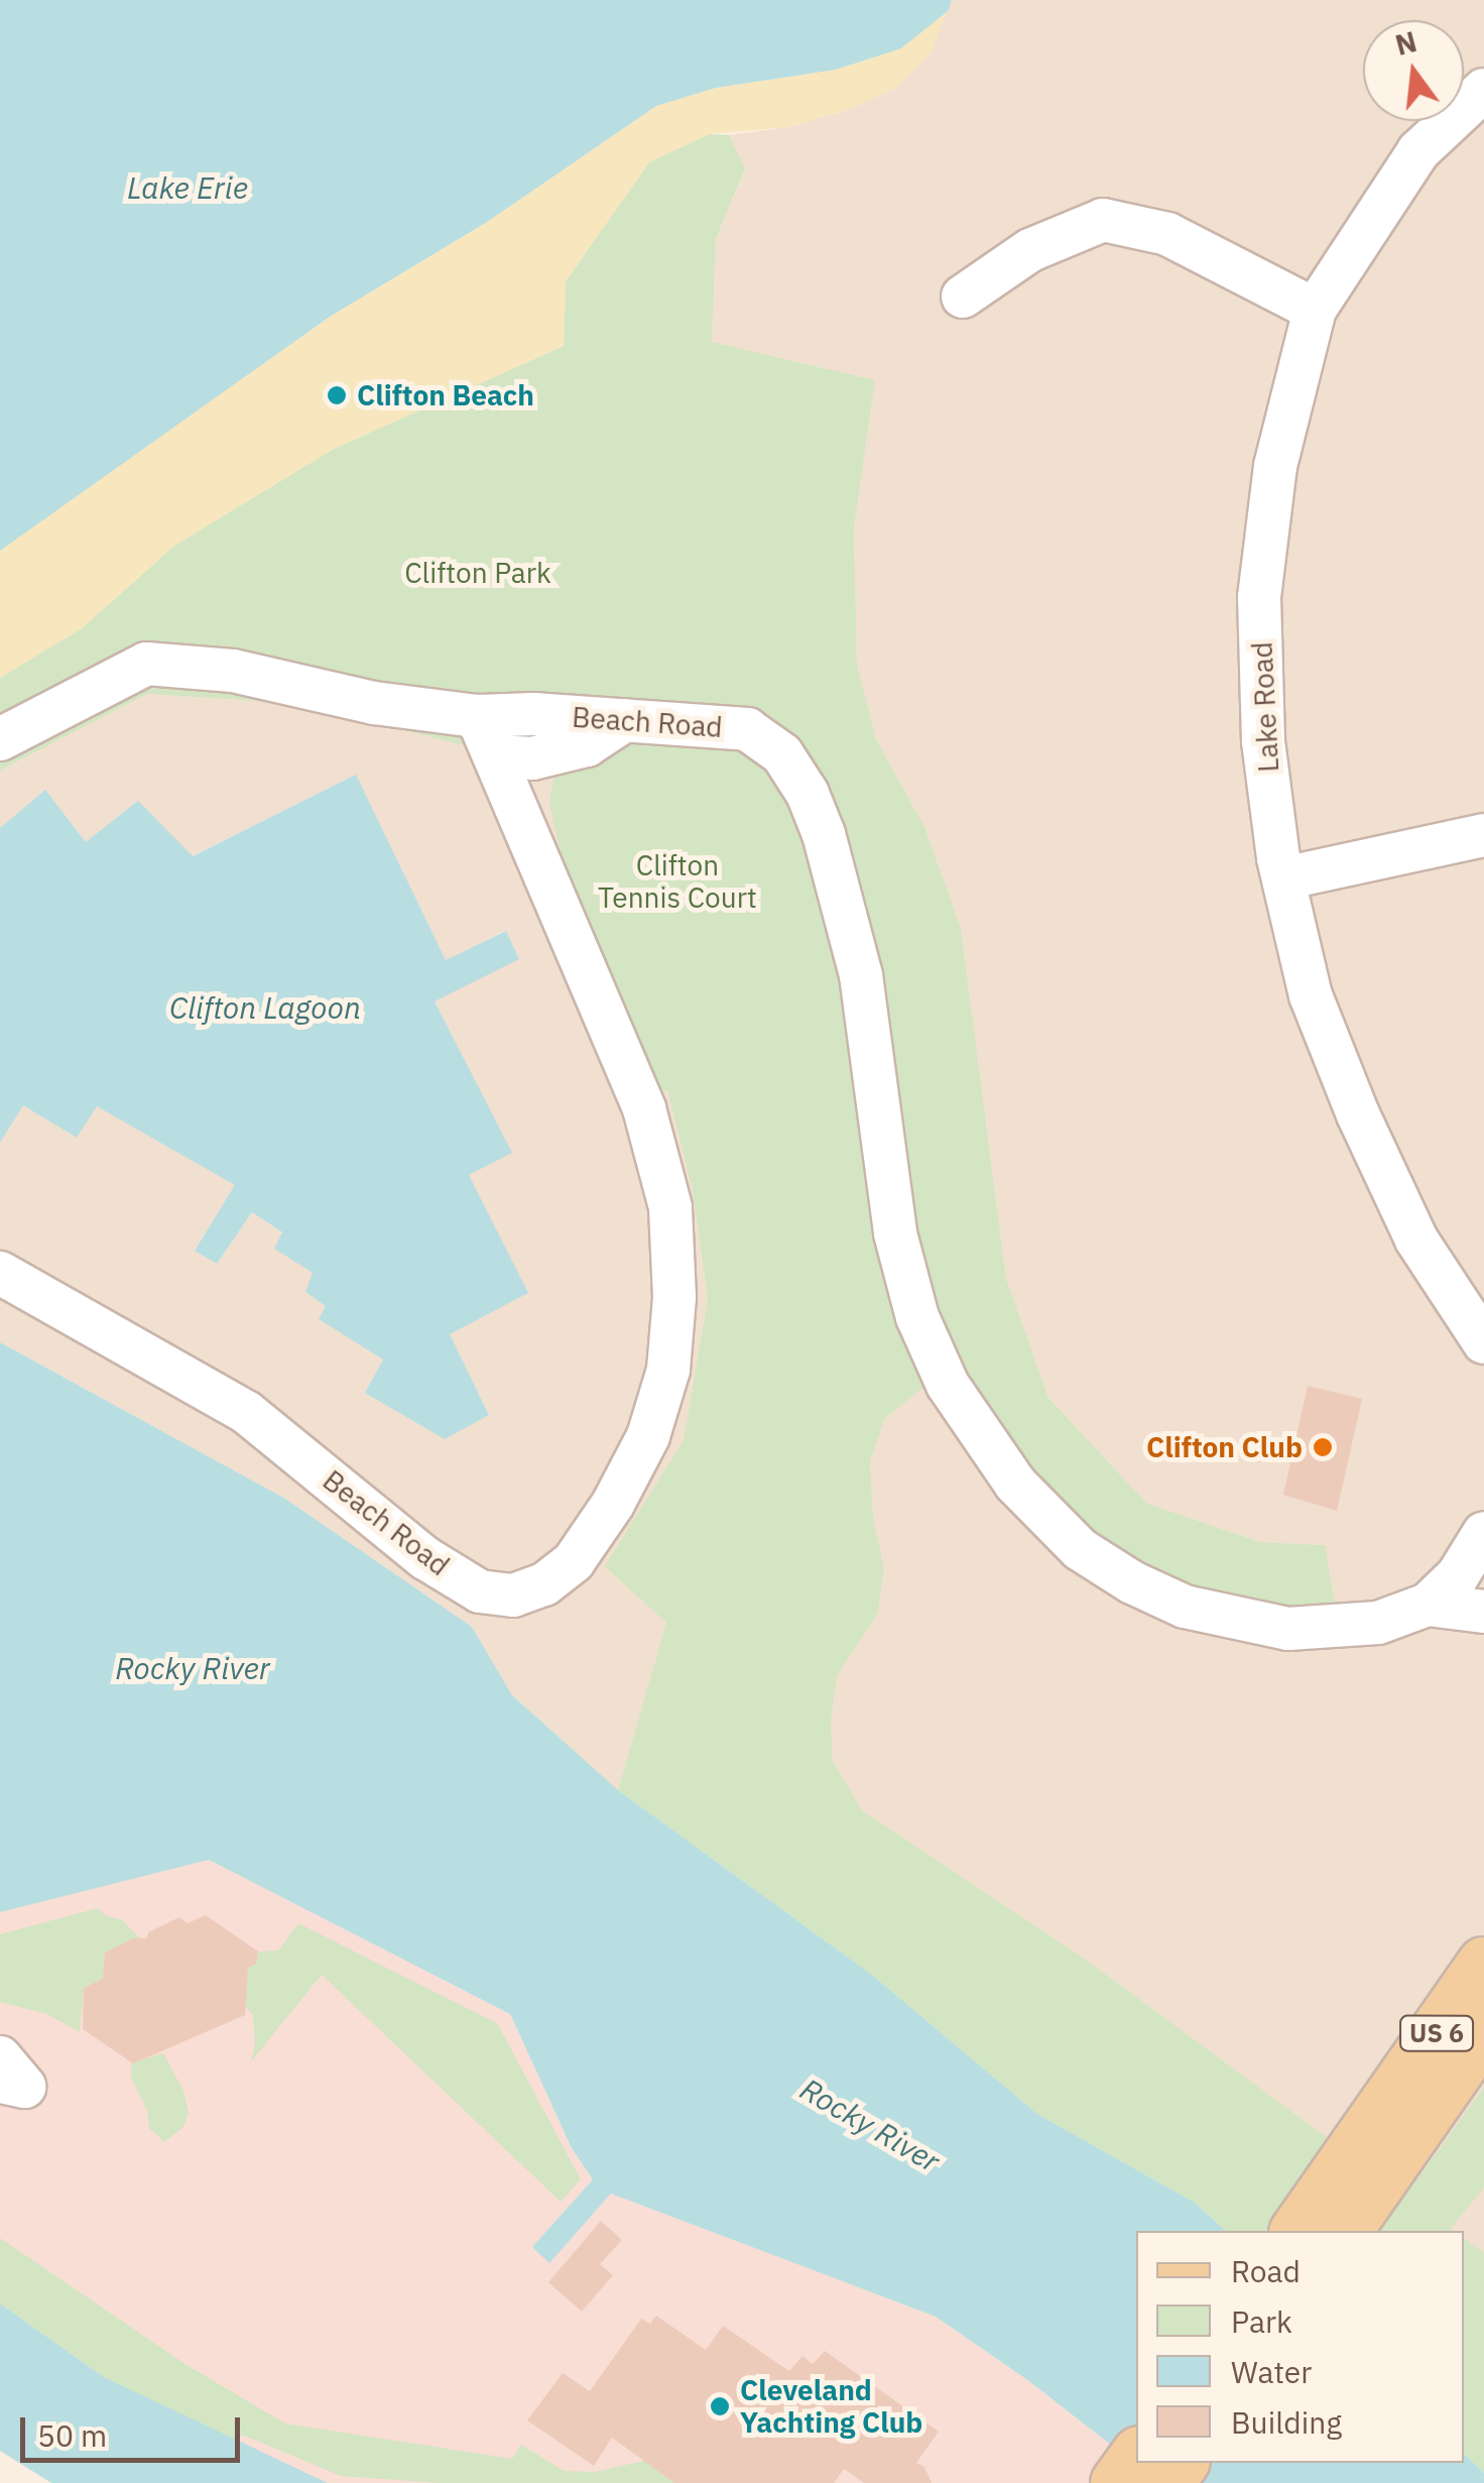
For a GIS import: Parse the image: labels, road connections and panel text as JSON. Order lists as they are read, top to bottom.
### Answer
{
  "streets": {
    "main road": ["US 6"],
    "street": ["Lake Road", "Beach Road"]
  },
  "water": ["Lake Erie", "Clifton Lagoon", "Rocky River"],
  "parks": ["Clifton Park", "Clifton Tennis Court"],
  "places": ["Clifton Beach", "Clifton Club", "Cleveland Yachting Club"],
  "legend": [
    "Road",
    "Park",
    "Water",
    "Building"
  ],
  "scale_bar": "50 m",
  "north": "top"
}
